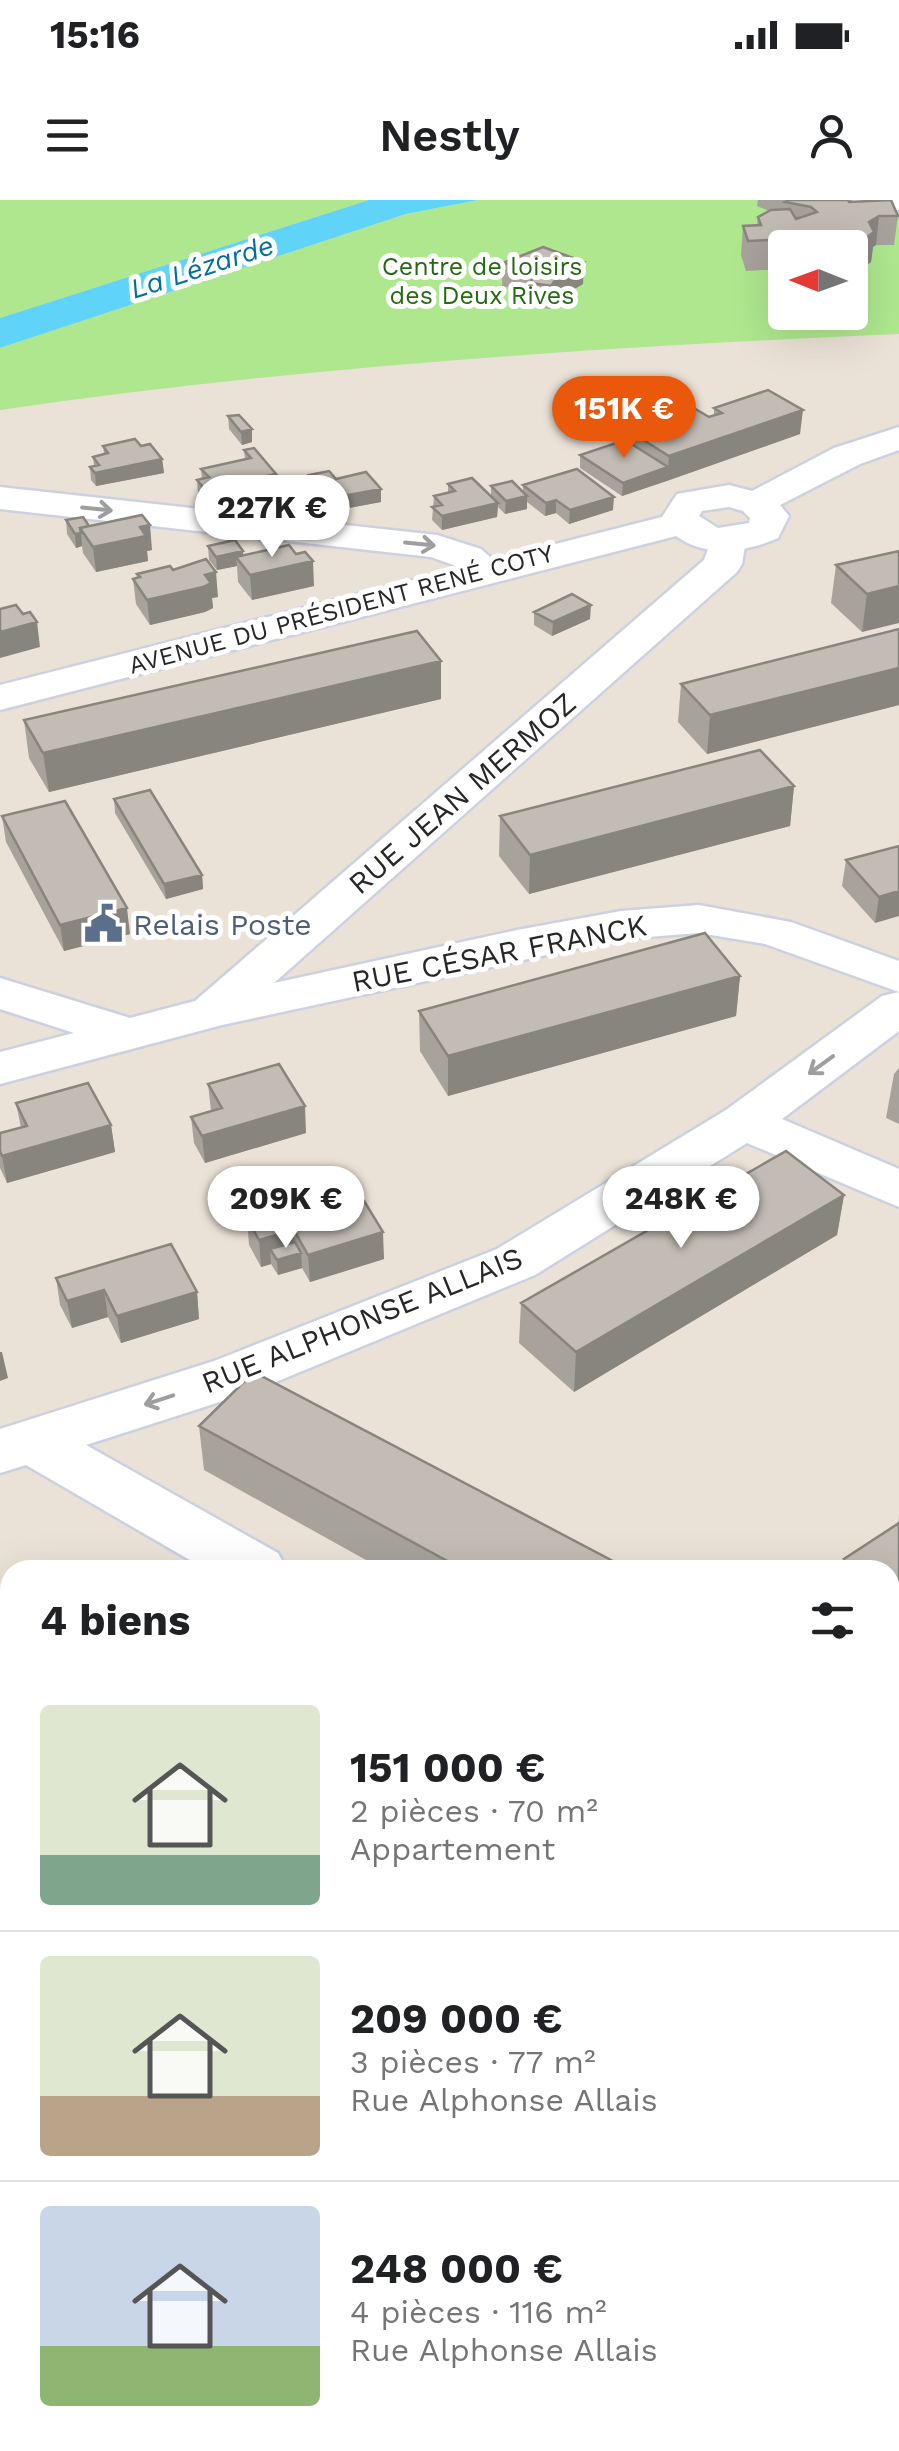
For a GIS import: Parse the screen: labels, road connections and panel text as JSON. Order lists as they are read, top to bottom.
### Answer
{
  "streets": {
    "street": [
      "AVENUE DU PRÉSIDENT RENÉ COTY",
      "RUE JEAN MERMOZ",
      "RUE CÉSAR FRANCK",
      "RUE ALPHONSE ALLAIS"
    ]
  },
  "crossings": [
    ["RUE JEAN MERMOZ", "RUE CÉSAR FRANCK"]
  ],
  "one_way": ["RUE ALPHONSE ALLAIS"],
  "water": ["La Lézarde"],
  "parks": ["Centre de loisirs des Deux Rives"],
  "places": {
    "public building": ["Relais Poste"]
  },
  "north": "left",
  "page": {
    "status": "15:16",
    "header": "Nestly",
    "price": [
      "151K €",
      "227K €",
      "209K €",
      "248K €"
    ],
    "heading": "4 biens",
    "list": [
      {
        "name": "151 000 €",
        "note": "2 pièces · 70 m² · Appartement"
      },
      {
        "name": "209 000 €",
        "note": "3 pièces · 77 m² · Rue Alphonse Allais"
      },
      {
        "name": "248 000 €",
        "note": "4 pièces · 116 m² · Rue Alphonse Allais"
      }
    ]
  }
}
